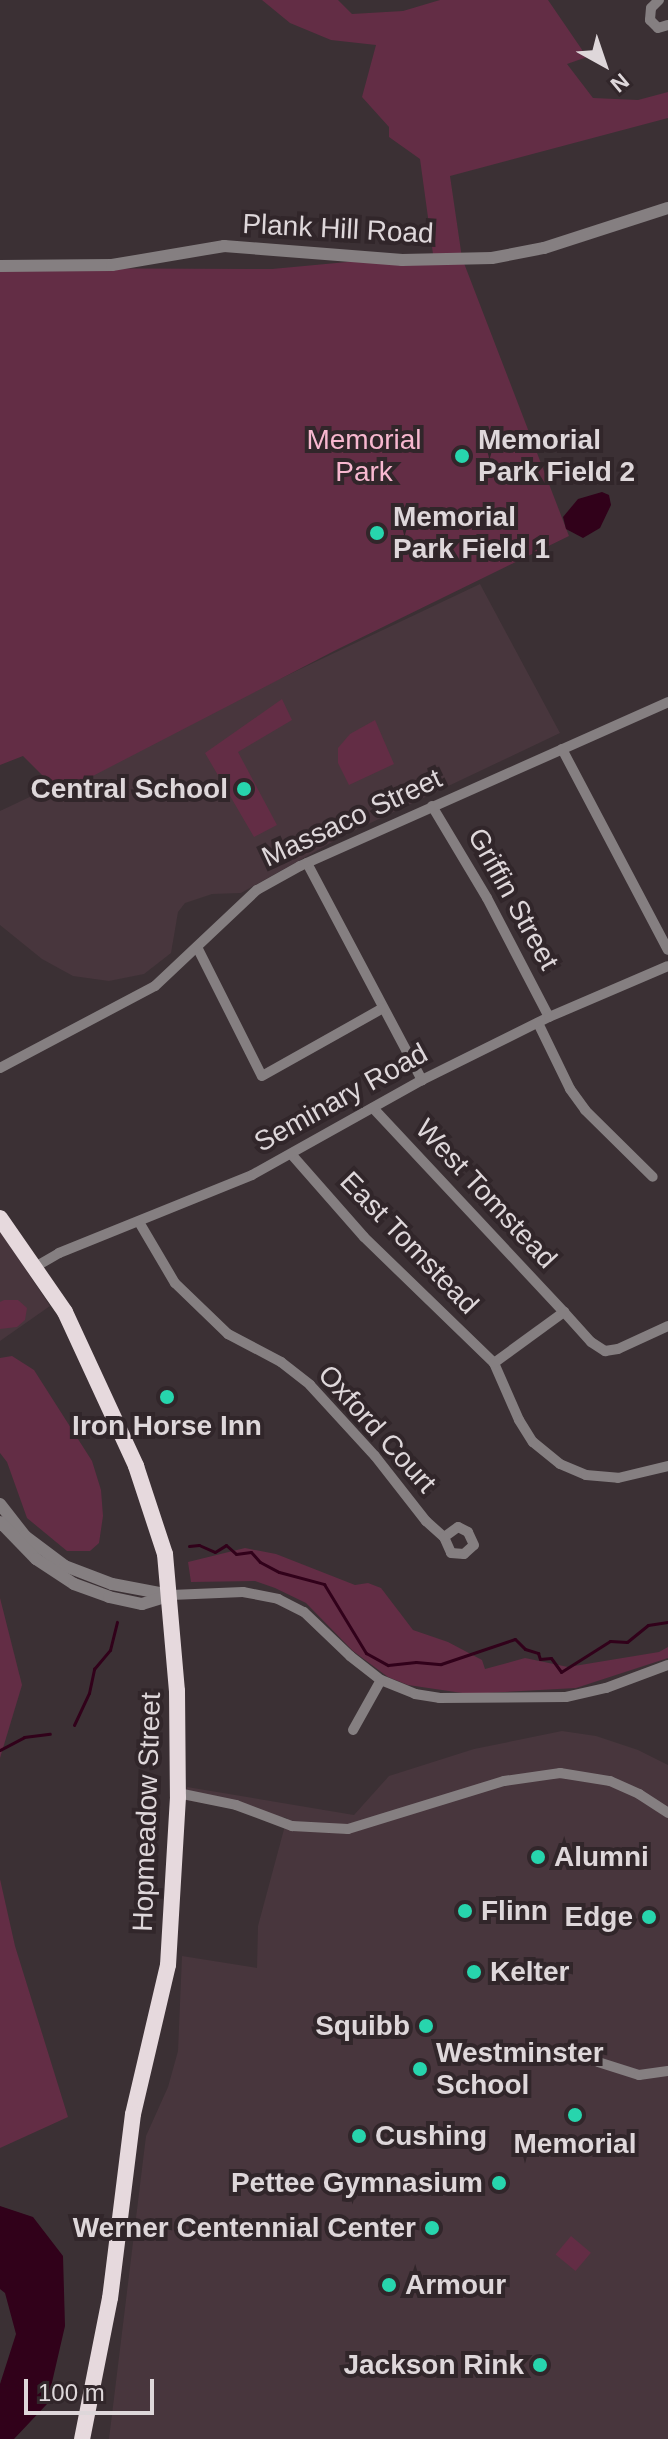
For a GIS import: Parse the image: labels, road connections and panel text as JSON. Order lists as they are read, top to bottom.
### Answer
{
  "streets": {
    "highway": ["Hopmeadow Street"],
    "street": [
      "Plank Hill Road",
      "Massaco Street",
      "Griffin Street",
      "Seminary Road",
      "West Tomstead",
      "East Tomstead",
      "Oxford Court"
    ]
  },
  "crossings": [
    ["Massaco Street", "Griffin Street"],
    ["Griffin Street", "Seminary Road"],
    ["Seminary Road", "West Tomstead"],
    ["Seminary Road", "East Tomstead"],
    ["Seminary Road", "Oxford Court"],
    ["Seminary Road", "Hopmeadow Street"]
  ],
  "parks": ["Memorial Park"],
  "places": [
    "Memorial Park Field 2",
    "Memorial Park Field 1",
    "Central School",
    "Iron Horse Inn",
    "Alumni",
    "Flinn",
    "Edge",
    "Kelter",
    "Squibb",
    "Westminster School",
    "Memorial",
    "Cushing",
    "Pettee Gymnasium",
    "Werner Centennial Center",
    "Armour",
    "Jackson Rink"
  ],
  "scale_bar": "100 m",
  "north": "bottom right"
}
